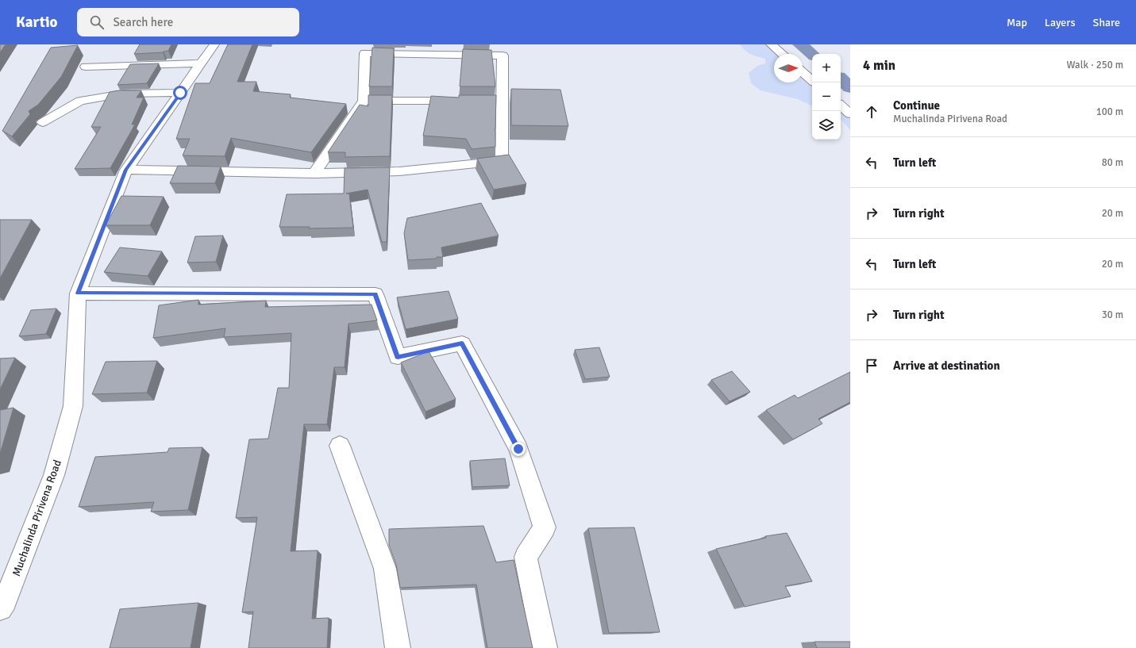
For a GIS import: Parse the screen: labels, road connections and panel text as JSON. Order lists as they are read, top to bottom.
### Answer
{
  "streets": {
    "street": ["Muchalinda Pirivena Road"]
  },
  "north": "right",
  "page": {
    "header": "Kartio",
    "search": "Search here",
    "nav": ["Map", "Layers", "Share"],
    "heading": ["4 min", "Walk · 250 m"],
    "map_buttons": ["+", "−"],
    "list": [
      ["Continue", "Muchalinda Pirivena Road", "100 m"],
      ["Turn left", "80 m"],
      ["Turn right", "20 m"],
      ["Turn left", "20 m"],
      ["Turn right", "30 m"],
      "Arrive at destination"
    ]
  }
}
